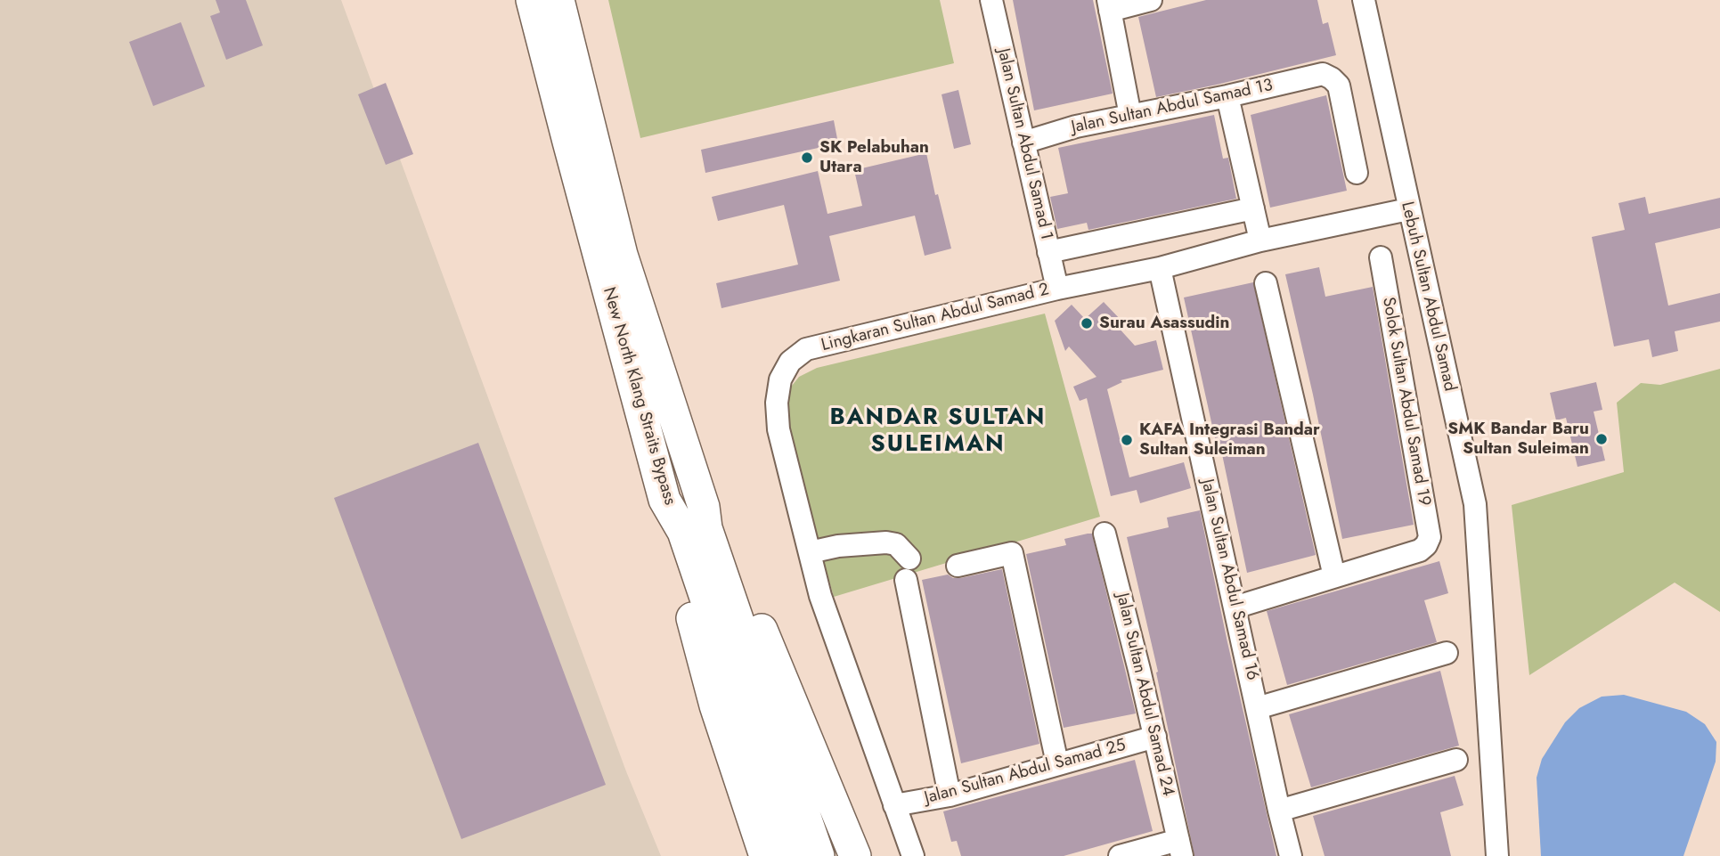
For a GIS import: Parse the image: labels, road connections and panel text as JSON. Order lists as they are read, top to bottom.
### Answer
{
  "streets": {
    "highway": ["New North Klang Straits Bypass"],
    "street": [
      "Jalan Sultan Abdul Samad 13",
      "Jalan Sultan Abdul Samad 1",
      "Lebuh Sultan Abdul Samad",
      "Lingkaran Sultan Abdul Samad 2",
      "Solok Sultan Abdul Samad 19",
      "Jalan Sultan Abdul Samad 16",
      "Jalan Sultan Abdul Samad 24",
      "Jalan Sultan Abdul Samad 25"
    ]
  },
  "crossings": [
    ["Jalan Sultan Abdul Samad 13", "Jalan Sultan Abdul Samad 1"],
    ["Jalan Sultan Abdul Samad 1", "Lingkaran Sultan Abdul Samad 2"],
    ["Lebuh Sultan Abdul Samad", "Lingkaran Sultan Abdul Samad 2"],
    ["Lingkaran Sultan Abdul Samad 2", "Jalan Sultan Abdul Samad 16"],
    ["Lingkaran Sultan Abdul Samad 2", "Jalan Sultan Abdul Samad 25"],
    ["Jalan Sultan Abdul Samad 24", "Jalan Sultan Abdul Samad 25"]
  ],
  "districts": ["BANDAR SULTAN SULEIMAN"],
  "places": [
    "SK Pelabuhan Utara",
    "Surau Asassudin",
    "SMK Bandar Baru Sultan Suleiman",
    "KAFA Integrasi Bandar Sultan Suleiman"
  ]
}
